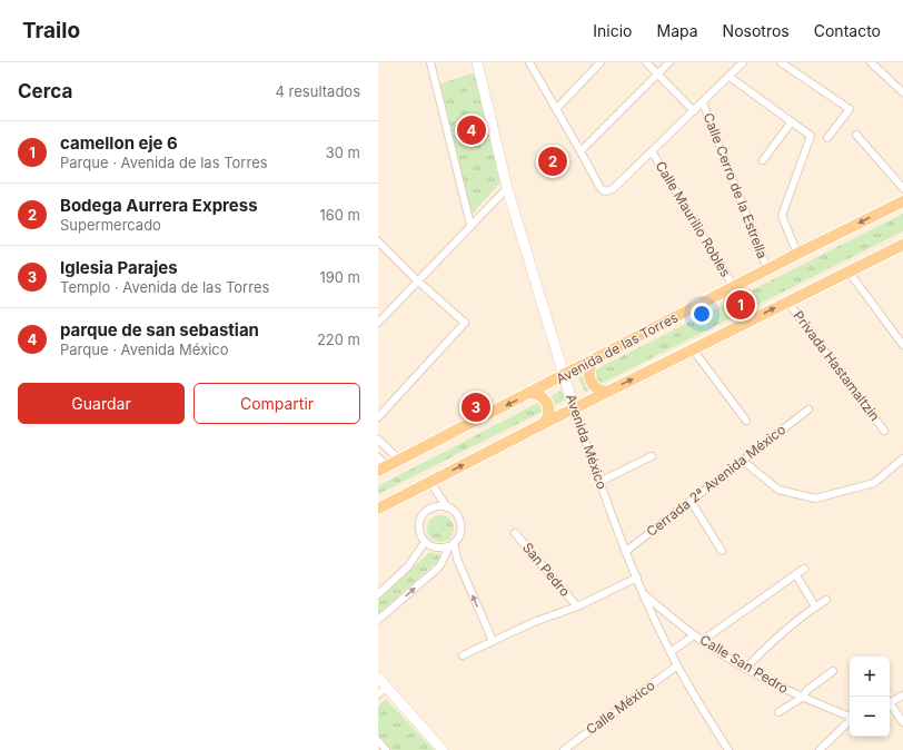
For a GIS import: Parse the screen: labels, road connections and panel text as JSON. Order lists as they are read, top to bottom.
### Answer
{
  "streets": {
    "main road": ["Avenida de las Torres"],
    "street": [
      "Calle Cerro de la Estrella",
      "Calle Maurilio Robles",
      "Privada Hastamaltzin",
      "Avenida México",
      "Cerrada 2ª Avenida México",
      "San Pedro",
      "Calle San Pedro",
      "Calle México"
    ]
  },
  "crossings": [
    ["Calle Cerro de la Estrella", "Avenida de las Torres"],
    ["Calle Maurilio Robles", "Avenida de las Torres"],
    ["Avenida de las Torres", "Avenida México"],
    ["Avenida México", "Cerrada 2ª Avenida México"],
    ["Avenida México", "Calle San Pedro"],
    ["Avenida México", "Calle México"]
  ],
  "page": {
    "header": "Trailo",
    "nav": [
      "Inicio",
      "Mapa",
      "Nosotros",
      "Contacto"
    ],
    "heading": ["Cerca", "4 resultados"],
    "pins": [
      "4",
      "2",
      "1",
      "3"
    ],
    "list": [
      {
        "mark": "1",
        "name": "camellon eje 6",
        "note": "Parque · Avenida de las Torres",
        "value": "30 m"
      },
      {
        "mark": "2",
        "name": "Bodega Aurrera Express",
        "note": "Supermercado",
        "value": "160 m"
      },
      {
        "mark": "3",
        "name": "Iglesia Parajes",
        "note": "Templo · Avenida de las Torres",
        "value": "190 m"
      },
      {
        "mark": "4",
        "name": "parque de san sebastian",
        "note": "Parque · Avenida México",
        "value": "220 m"
      }
    ],
    "buttons": ["Guardar", "Compartir"],
    "map_buttons": ["+", "−"]
  }
}
